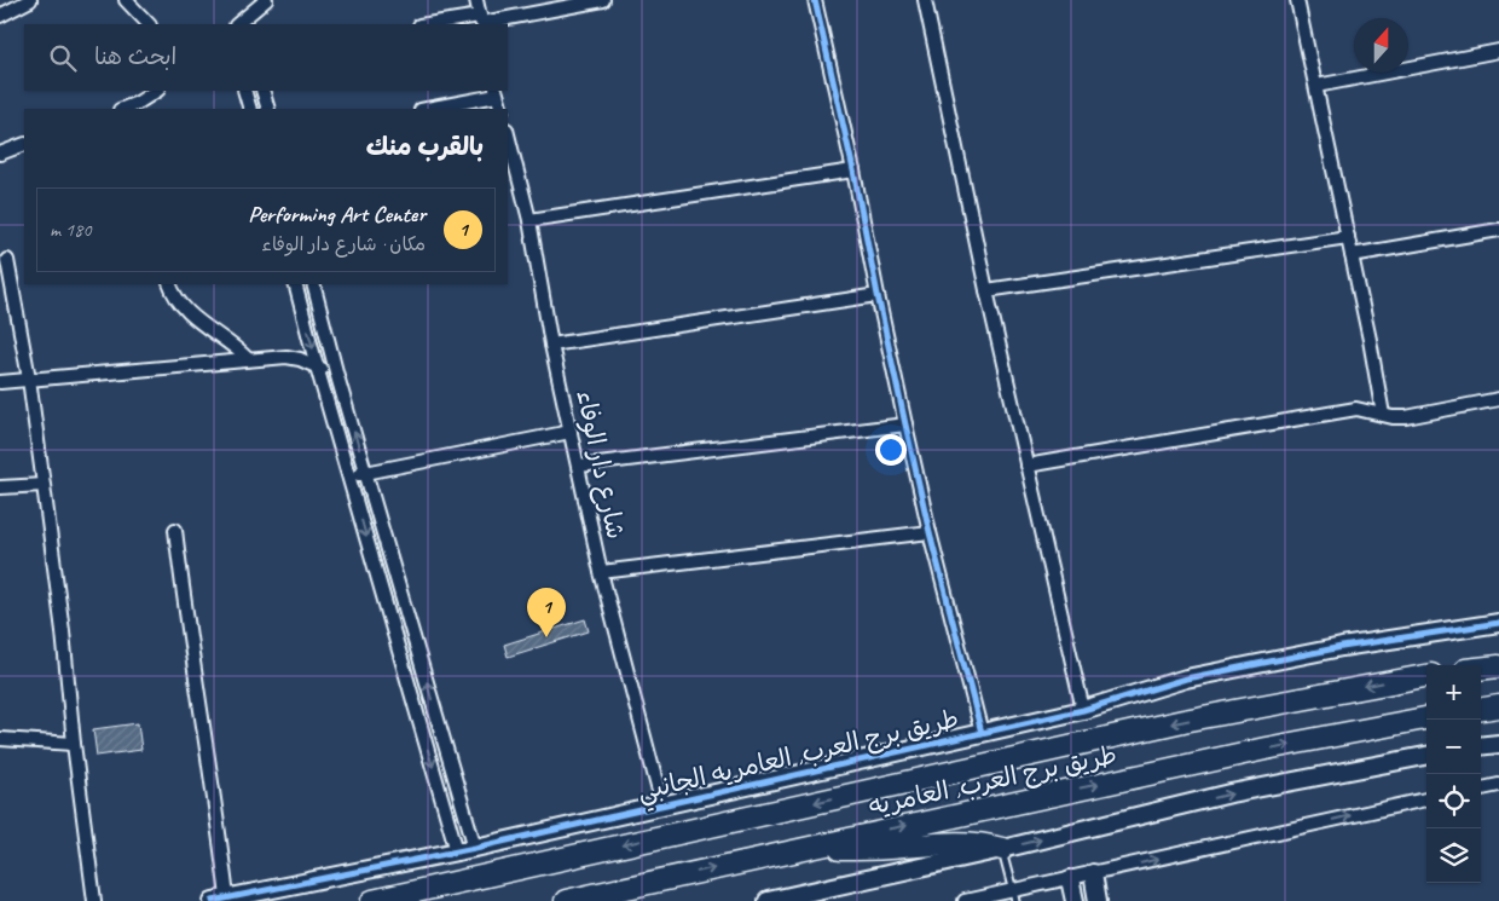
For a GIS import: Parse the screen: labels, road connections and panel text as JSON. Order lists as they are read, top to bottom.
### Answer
{
  "streets": {
    "highway": ["طريق برج العرب, العامريه"],
    "street": ["شارع دار الوفاء", "طريق برج العرب, العامريه الجانبي"]
  },
  "crossings": [
    ["شارع دار الوفاء", "طريق برج العرب, العامريه الجانبي"]
  ],
  "north": "top",
  "page": {
    "search": "ابحث هنا",
    "heading": "بالقرب منك",
    "list": [
      {
        "mark": "1",
        "name": "Performing Art Center",
        "note": "مكان · شارع دار الوفاء",
        "value": "180 m"
      }
    ],
    "pins": "1",
    "map_buttons": ["+", "−"]
  }
}
